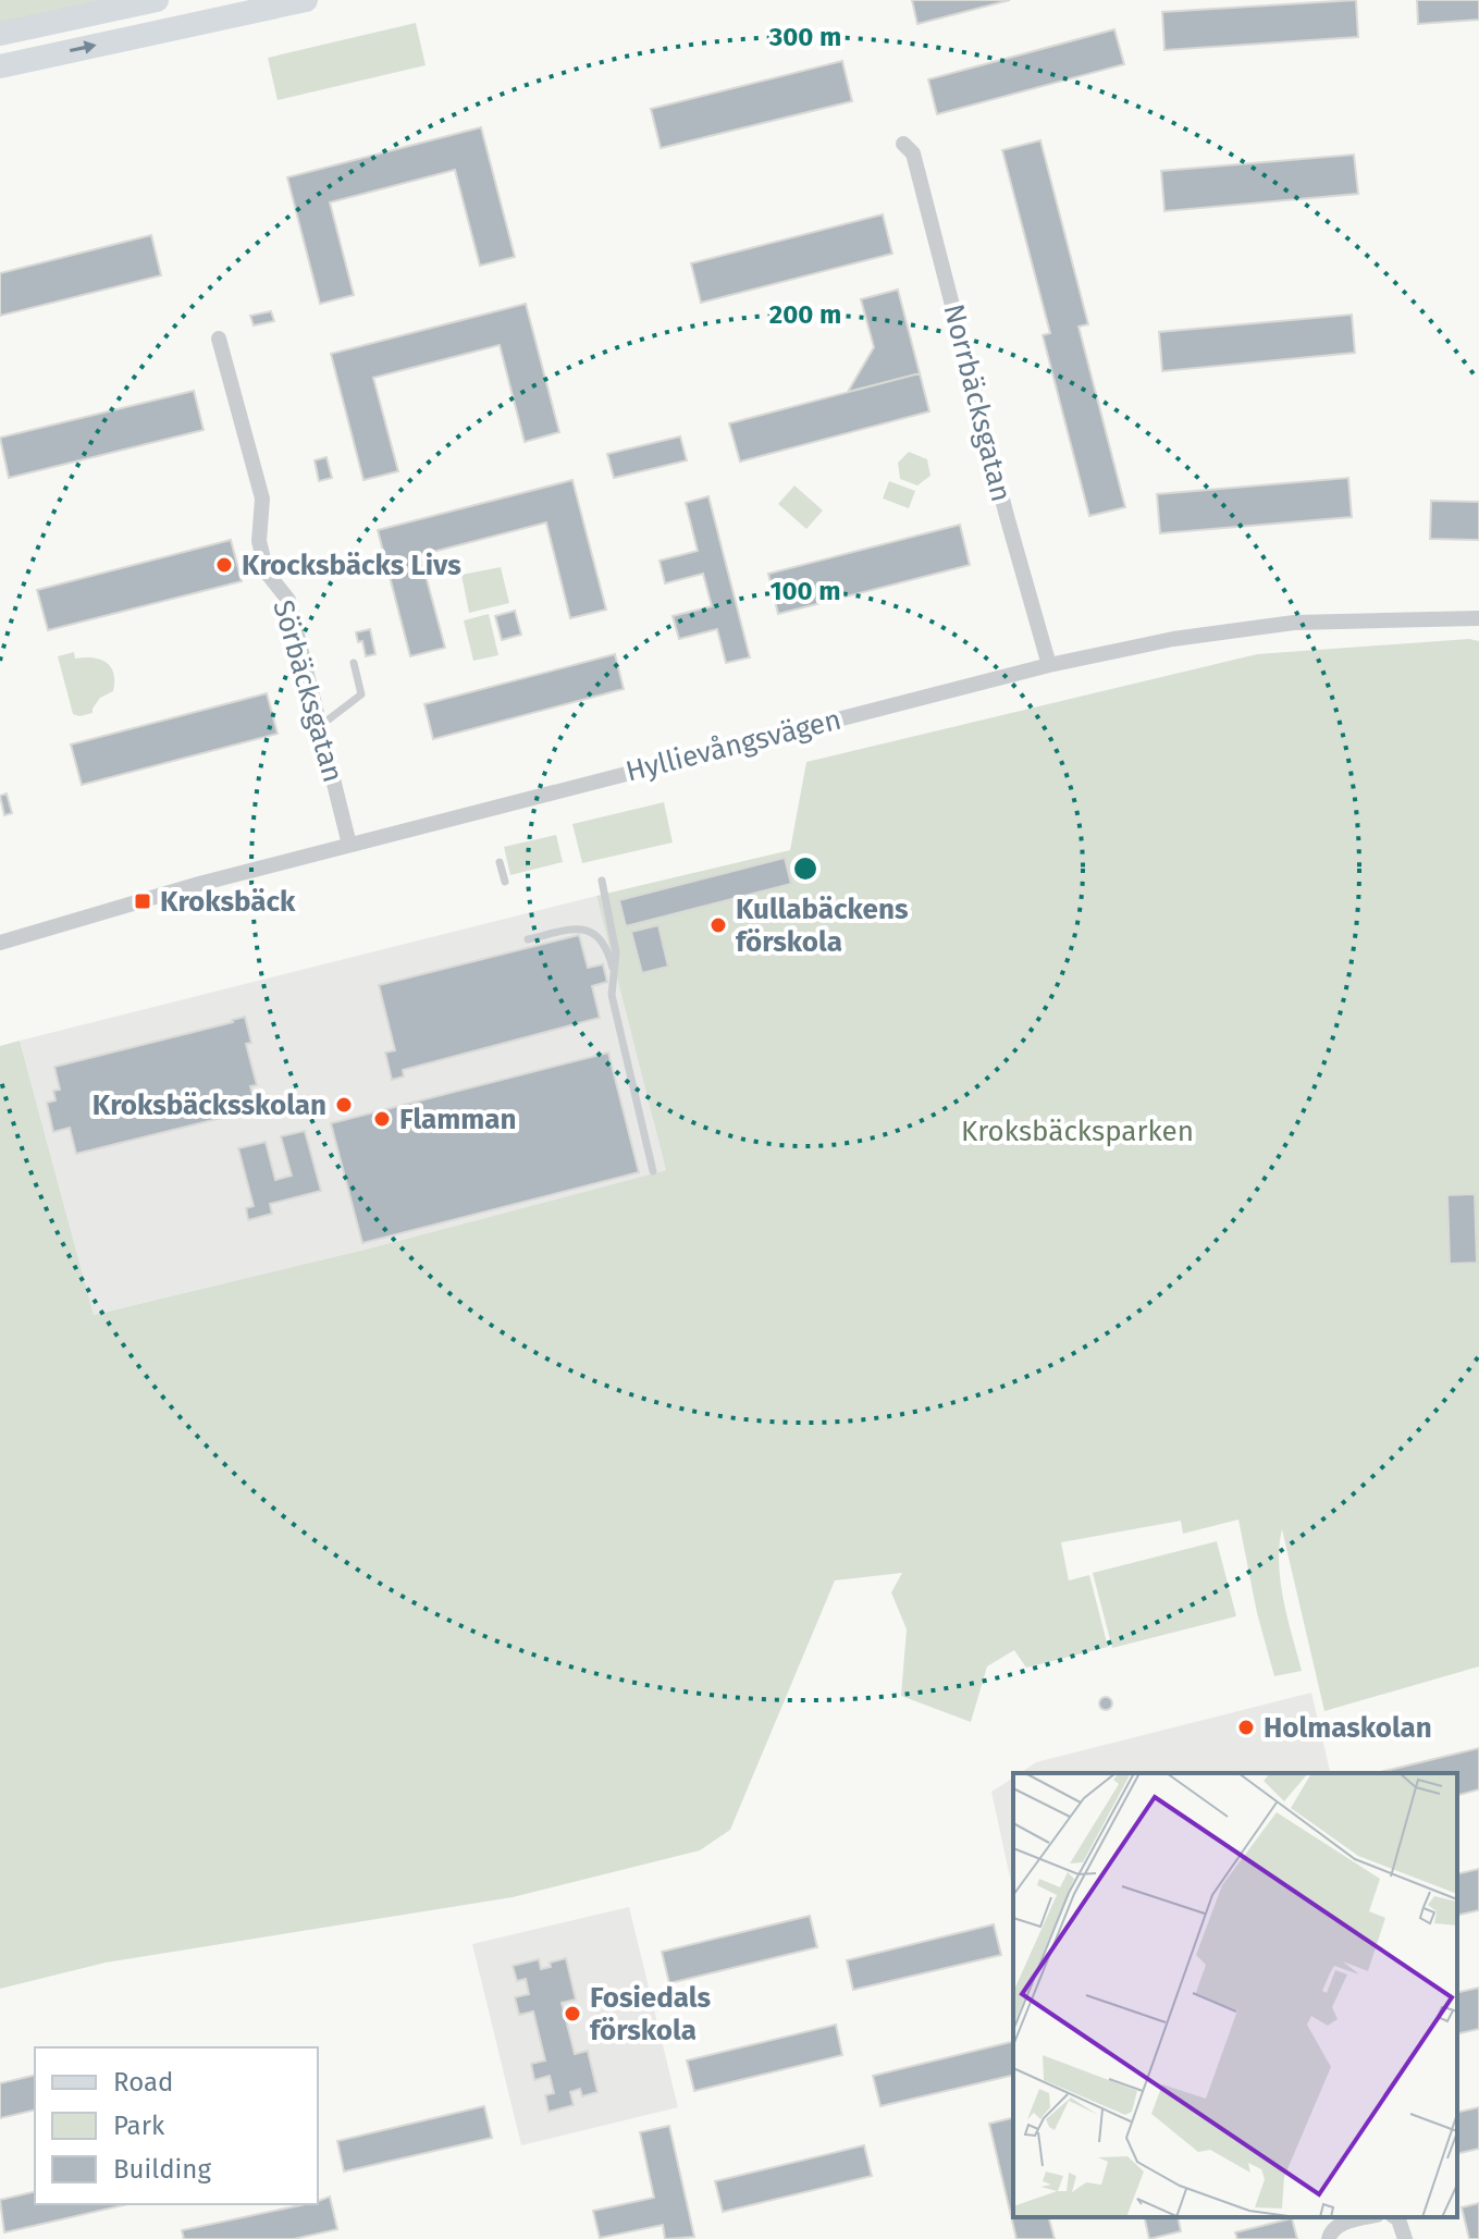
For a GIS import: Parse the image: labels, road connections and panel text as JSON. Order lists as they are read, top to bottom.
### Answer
{
  "streets": {
    "street": ["Norrbäcksgatan", "Sörbäcksgatan", "Hyllievångsvägen"]
  },
  "crossings": [
    ["Norrbäcksgatan", "Hyllievångsvägen"],
    ["Sörbäcksgatan", "Hyllievångsvägen"]
  ],
  "parks": ["Kroksbäcksparken"],
  "places": {
    "other": [
      "Krocksbäcks Livs",
      "Kullabäckens förskola",
      "Kroksbäcksskolan",
      "Flamman",
      "Holmaskolan",
      "Fosiedals förskola"
    ],
    "transit": ["Kroksbäck"]
  },
  "legend": ["Road", "Park", "Building"],
  "rings": ["300 m", "200 m", "100 m"]
}
